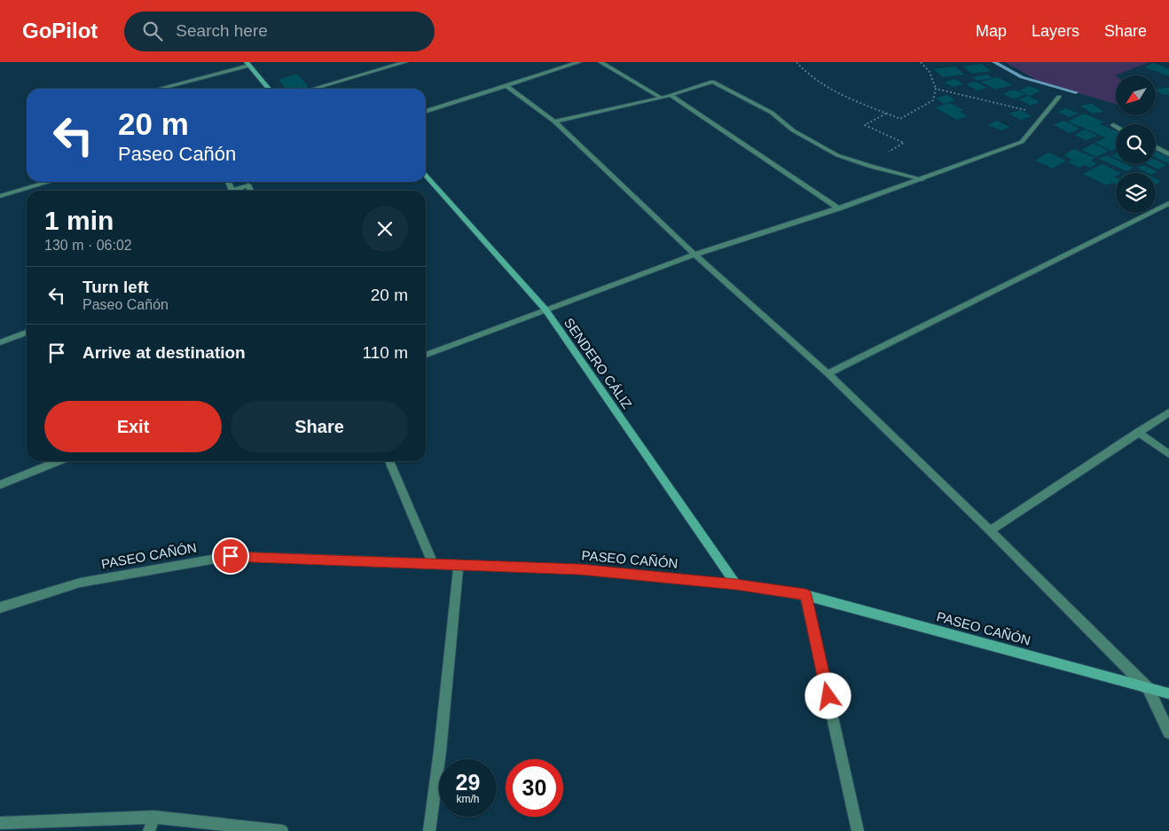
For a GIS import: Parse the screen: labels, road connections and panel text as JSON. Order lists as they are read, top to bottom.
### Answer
{
  "streets": {
    "street": ["SENDERO CÁLIZ", "PASEO CAÑÓN"]
  },
  "crossings": [
    ["SENDERO CÁLIZ", "PASEO CAÑÓN"]
  ],
  "north": "bottom left",
  "page": {
    "header": "GoPilot",
    "search": "Search here",
    "nav": ["Map", "Layers", "Share"],
    "turn": ["20 m", "Paseo Cañón"],
    "heading": ["1 min", "130 m · 06:02"],
    "list": [
      {
        "name": "Turn left",
        "note": "Paseo Cañón",
        "value": "20 m"
      },
      {
        "name": "Arrive at destination",
        "value": "110 m"
      }
    ],
    "buttons": ["Exit", "Share"],
    "speed": "29 km/h",
    "limit": "30"
  }
}
